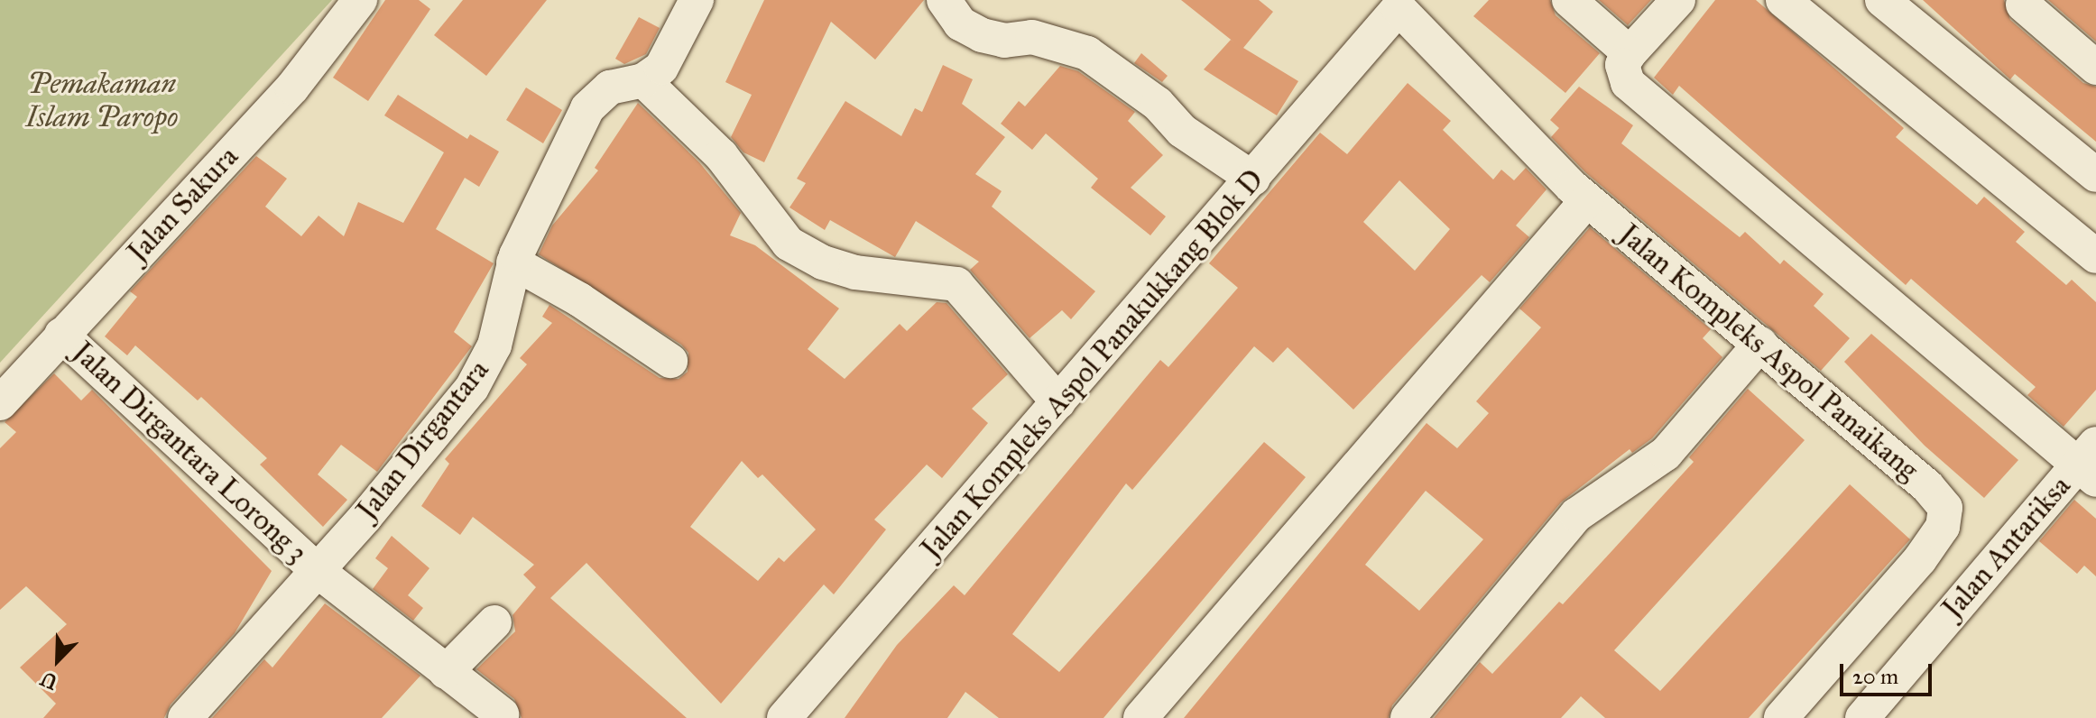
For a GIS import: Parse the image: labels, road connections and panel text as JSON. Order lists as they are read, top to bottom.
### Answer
{
  "streets": {
    "street": [
      "Jalan Sakura",
      "Jalan Kompleks Aspol Panaikang",
      "Jalan Kompleks Aspol Panakukkang Blok D",
      "Jalan Dirgantara",
      "Jalan Dirgantara Lorong 3",
      "Jalan Antariksa"
    ]
  },
  "crossings": [
    ["Jalan Sakura", "Jalan Dirgantara Lorong 3"],
    ["Jalan Kompleks Aspol Panaikang", "Jalan Kompleks Aspol Panakukkang Blok D"],
    ["Jalan Dirgantara", "Jalan Dirgantara Lorong 3"]
  ],
  "parks": ["Pemakaman Islam Paropo"],
  "scale_bar": "20 m",
  "north": "bottom left"
}
